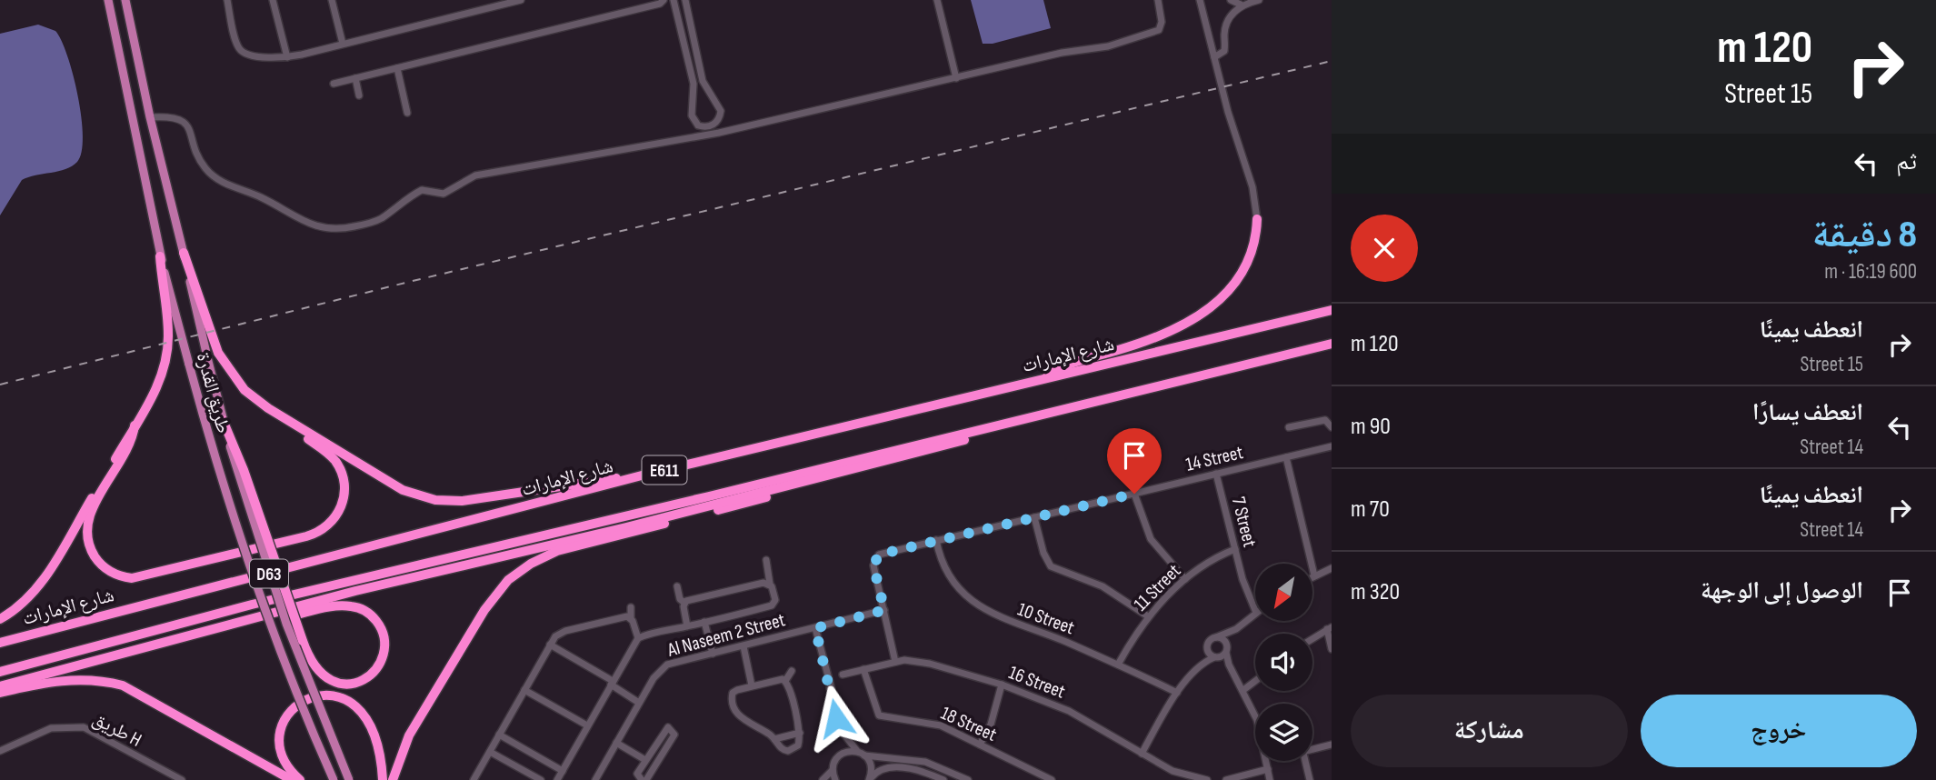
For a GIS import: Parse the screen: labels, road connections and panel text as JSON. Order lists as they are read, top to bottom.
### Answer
{
  "streets": {
    "highway": ["شارع الإمارات", "E611"],
    "main road": ["طريق القدرة", "D63"],
    "street": [
      "14 Street",
      "7 Street",
      "11 Street",
      "10 Street",
      "Al Naseem 2 Street",
      "16 Street",
      "18 Street",
      "طريق H"
    ]
  },
  "crossings": [
    ["14 Street", "7 Street"],
    ["14 Street", "10 Street"],
    ["14 Street", "Al Naseem 2 Street"],
    ["14 Street", "16 Street"],
    ["7 Street", "11 Street"],
    ["11 Street", "10 Street"],
    ["16 Street", "18 Street"]
  ],
  "north": "bottom left",
  "page": {
    "turn": ["120 m", "15 Street"],
    "then": "ثم",
    "heading": ["8 دقيقة", "600 m · 16:19"],
    "list": [
      {
        "name": "انعطف يمينًا",
        "note": "15 Street",
        "value": "120 m"
      },
      {
        "name": "انعطف يسارًا",
        "note": "14 Street",
        "value": "90 m"
      },
      {
        "name": "انعطف يمينًا",
        "note": "14 Street",
        "value": "70 m"
      },
      {
        "name": "الوصول إلى الوجهة",
        "value": "320 m"
      }
    ],
    "buttons": ["خروج", "مشاركة"]
  }
}
